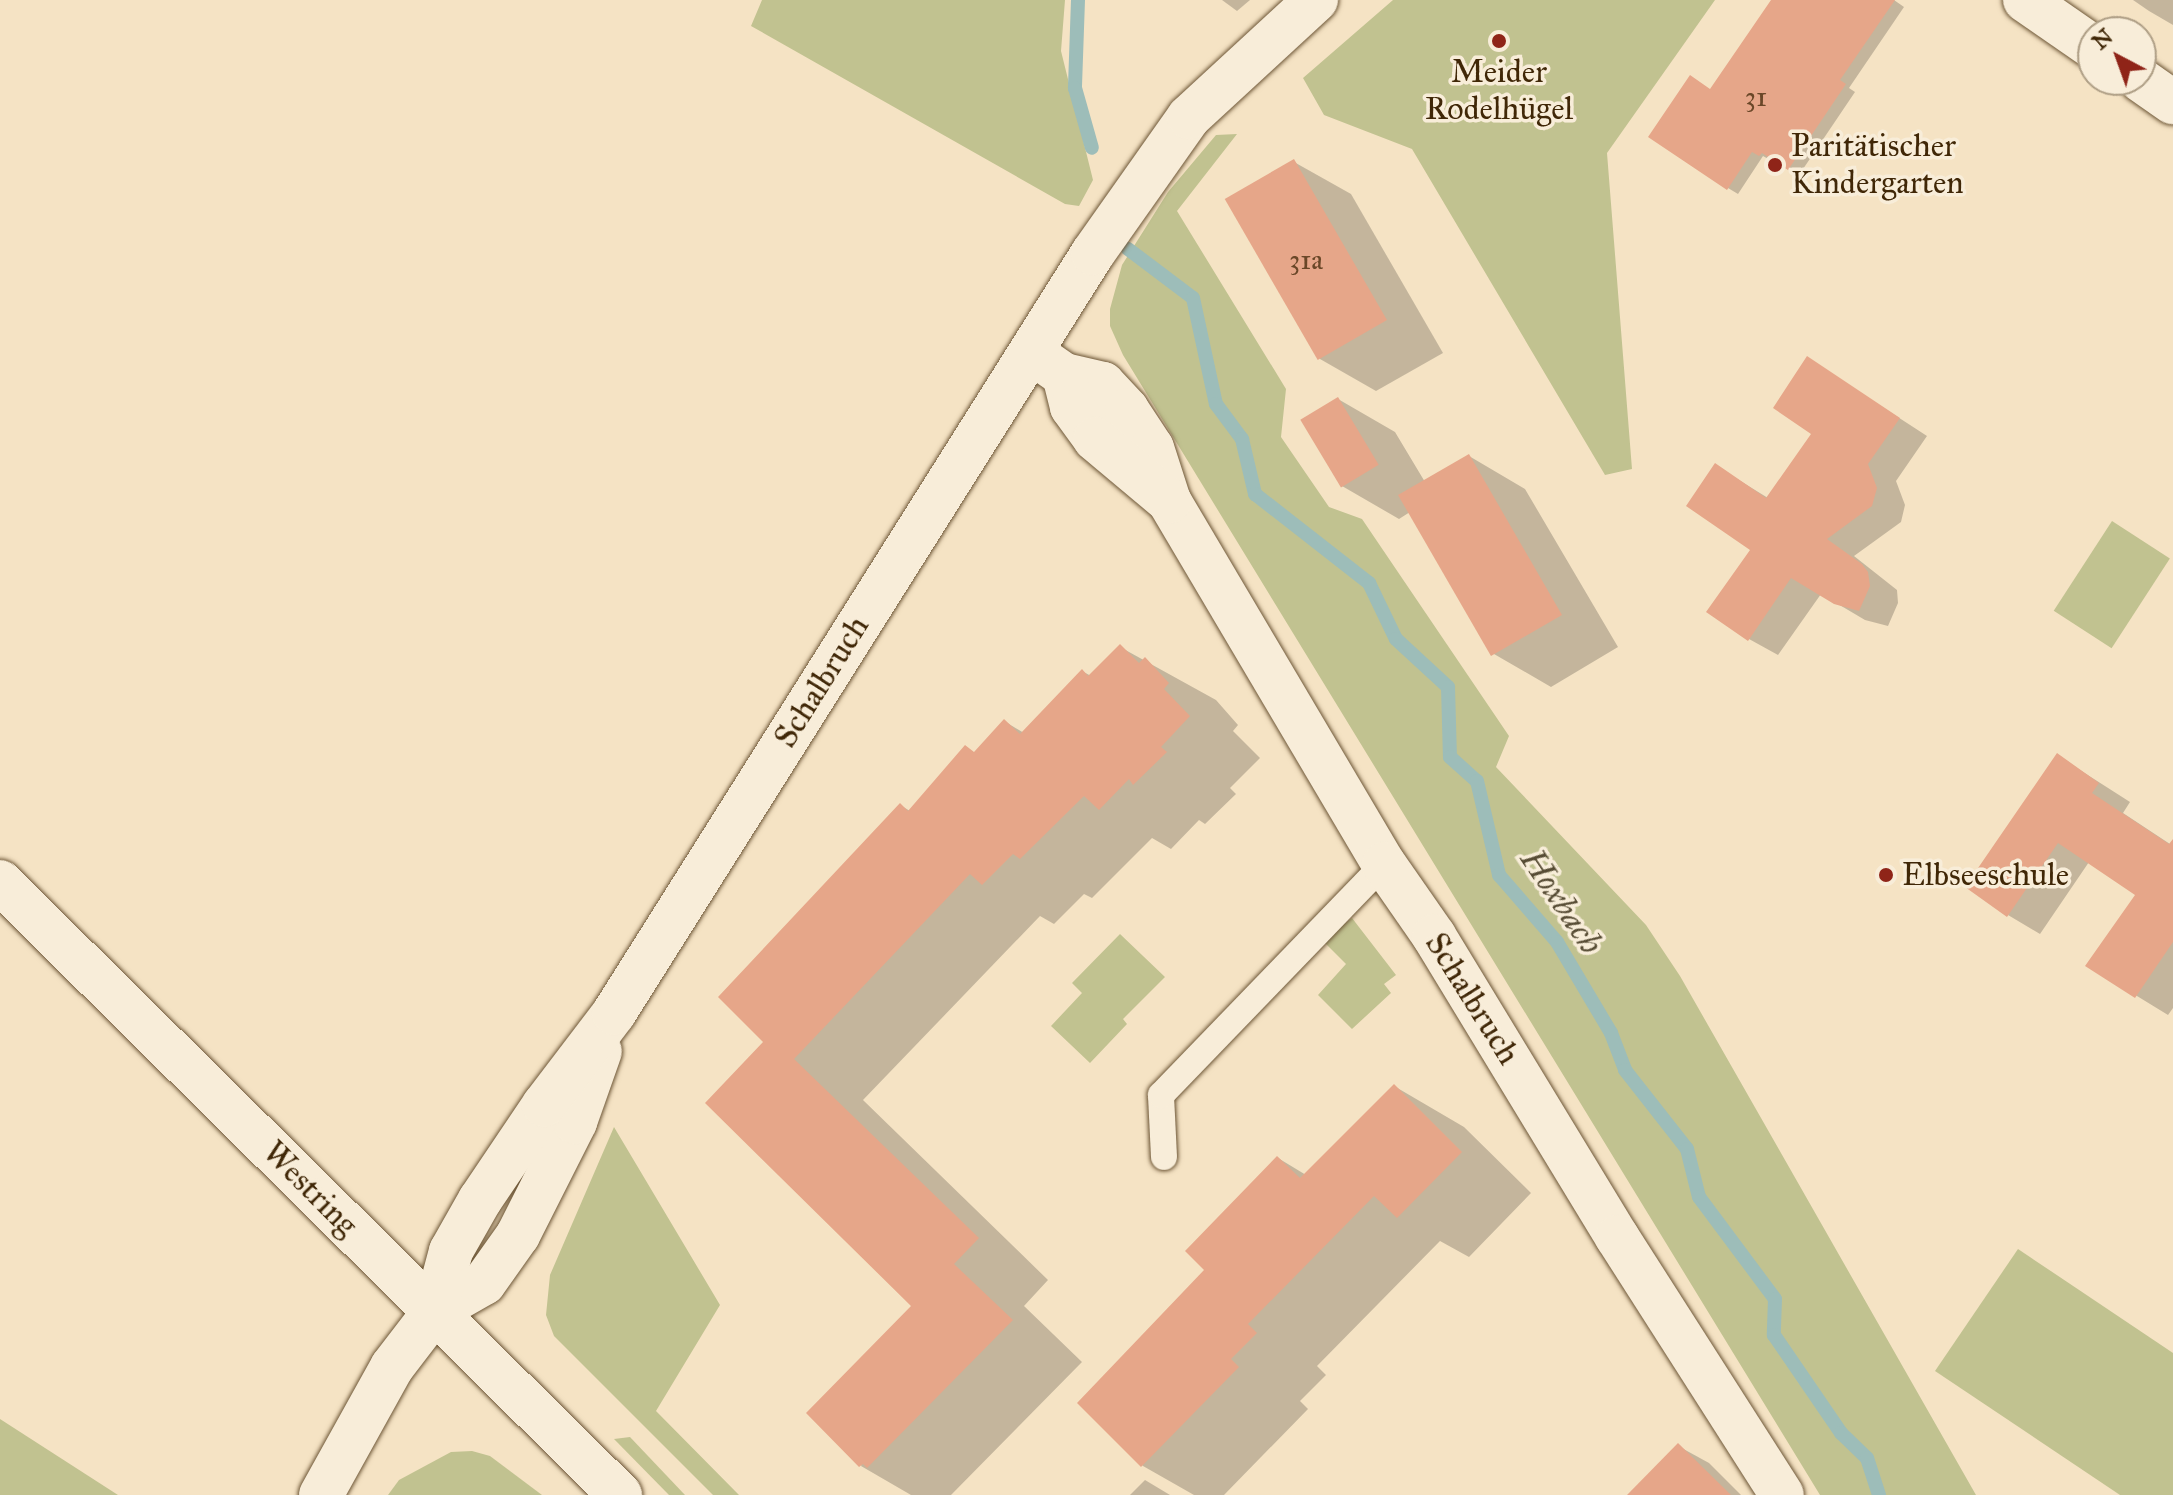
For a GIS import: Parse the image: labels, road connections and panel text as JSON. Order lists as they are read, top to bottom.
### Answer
{
  "streets": {
    "street": ["Schalbruch", "Westring"]
  },
  "crossings": [
    ["Schalbruch", "Westring"]
  ],
  "water": ["Hoxbach"],
  "places": ["Meider Rodelhügel", "Paritätischer Kindergarten", "Elbseeschule"],
  "house_numbers": ["31", "31a"],
  "north": "top left"
}
